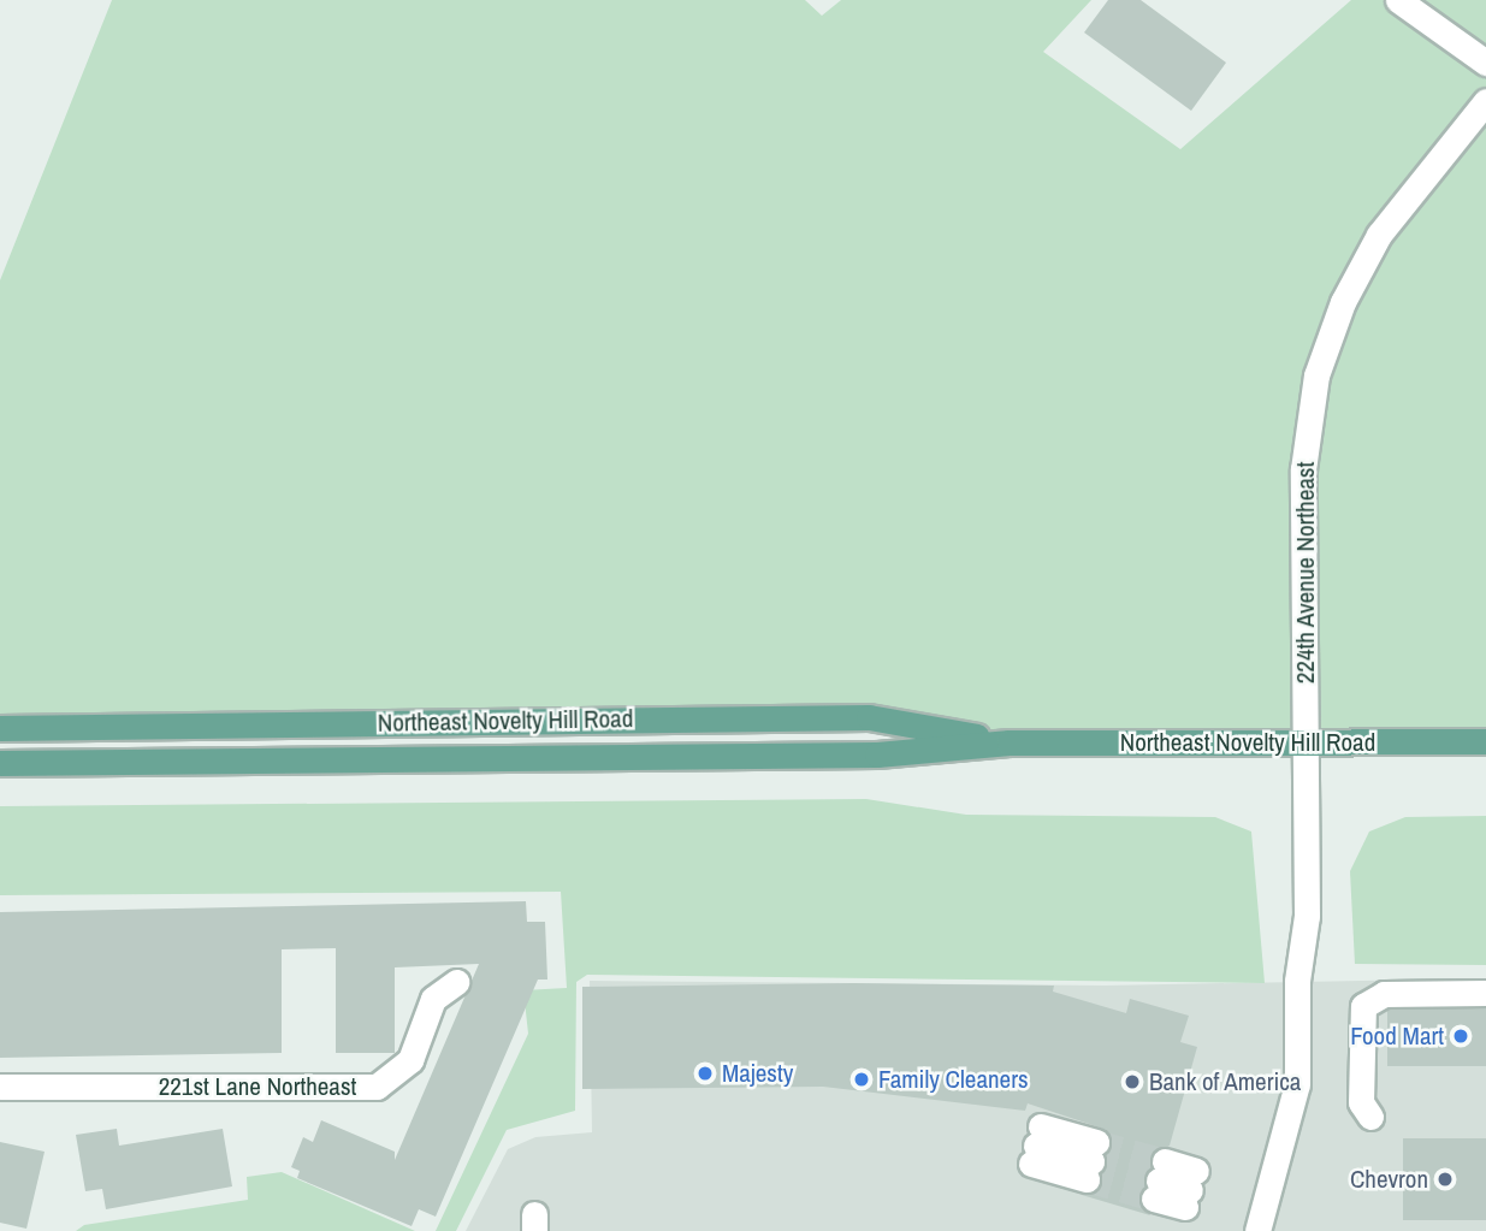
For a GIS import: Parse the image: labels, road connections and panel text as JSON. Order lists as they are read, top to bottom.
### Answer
{
  "streets": {
    "main road": ["Northeast Novelty Hill Road"],
    "street": ["224th Avenue Northeast", "221st Lane Northeast"]
  },
  "crossings": [
    ["224th Avenue Northeast", "Northeast Novelty Hill Road"]
  ],
  "places": [
    "Food Mart",
    "Majesty",
    "Family Cleaners",
    "Bank of America",
    "Chevron"
  ]
}
